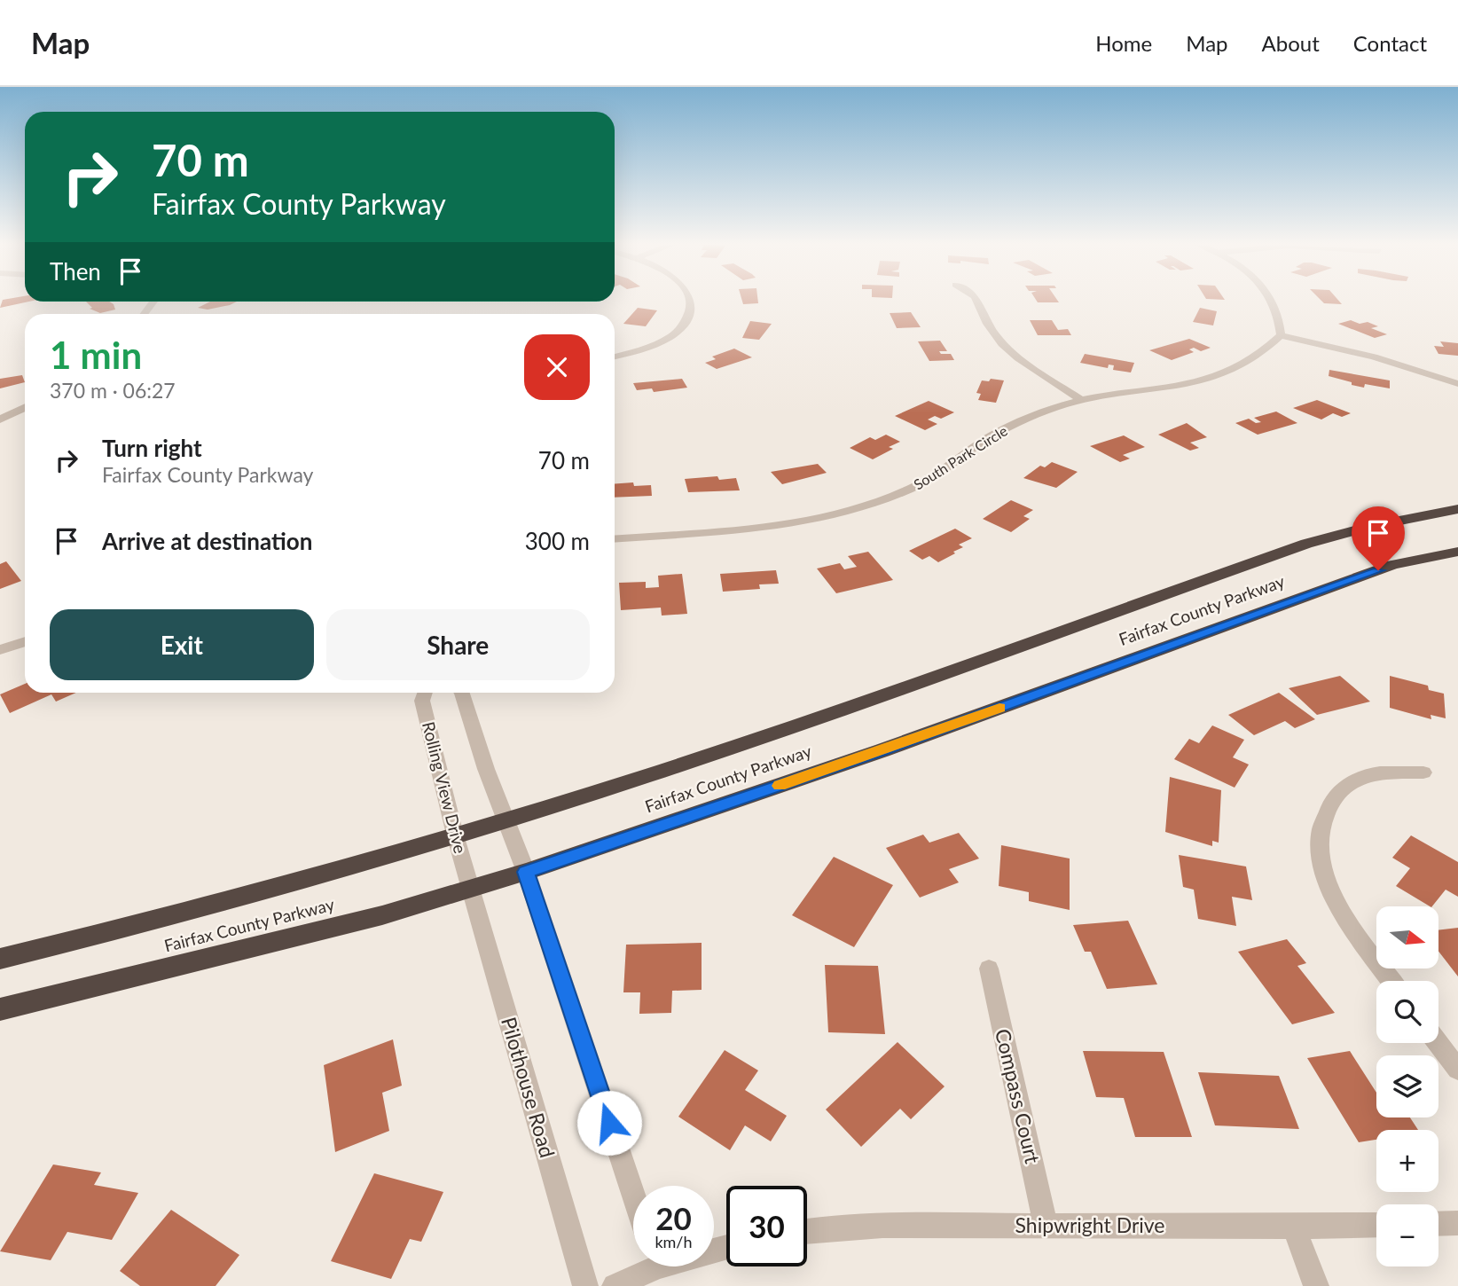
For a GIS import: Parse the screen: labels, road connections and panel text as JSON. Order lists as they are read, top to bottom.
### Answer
{
  "streets": {
    "highway": ["Fairfax County Parkway"],
    "street": [
      "South Park Circle",
      "Rolling View Drive",
      "Pilothouse Road",
      "Compass Court",
      "Shipwright Drive"
    ]
  },
  "crossings": [
    ["Fairfax County Parkway", "Rolling View Drive"],
    ["Fairfax County Parkway", "Pilothouse Road"],
    ["Rolling View Drive", "Pilothouse Road"],
    ["Compass Court", "Shipwright Drive"]
  ],
  "north": "right",
  "page": {
    "header": "Map",
    "nav": [
      "Home",
      "Map",
      "About",
      "Contact"
    ],
    "turn": ["70 m", "Fairfax County Parkway"],
    "then": "Then",
    "heading": ["1 min", "370 m · 06:27"],
    "list": [
      {
        "name": "Turn right",
        "note": "Fairfax County Parkway",
        "value": "70 m"
      },
      {
        "name": "Arrive at destination",
        "value": "300 m"
      }
    ],
    "buttons": ["Exit", "Share"],
    "map_buttons": ["+", "−"],
    "speed": "20 km/h",
    "limit": "30"
  }
}
